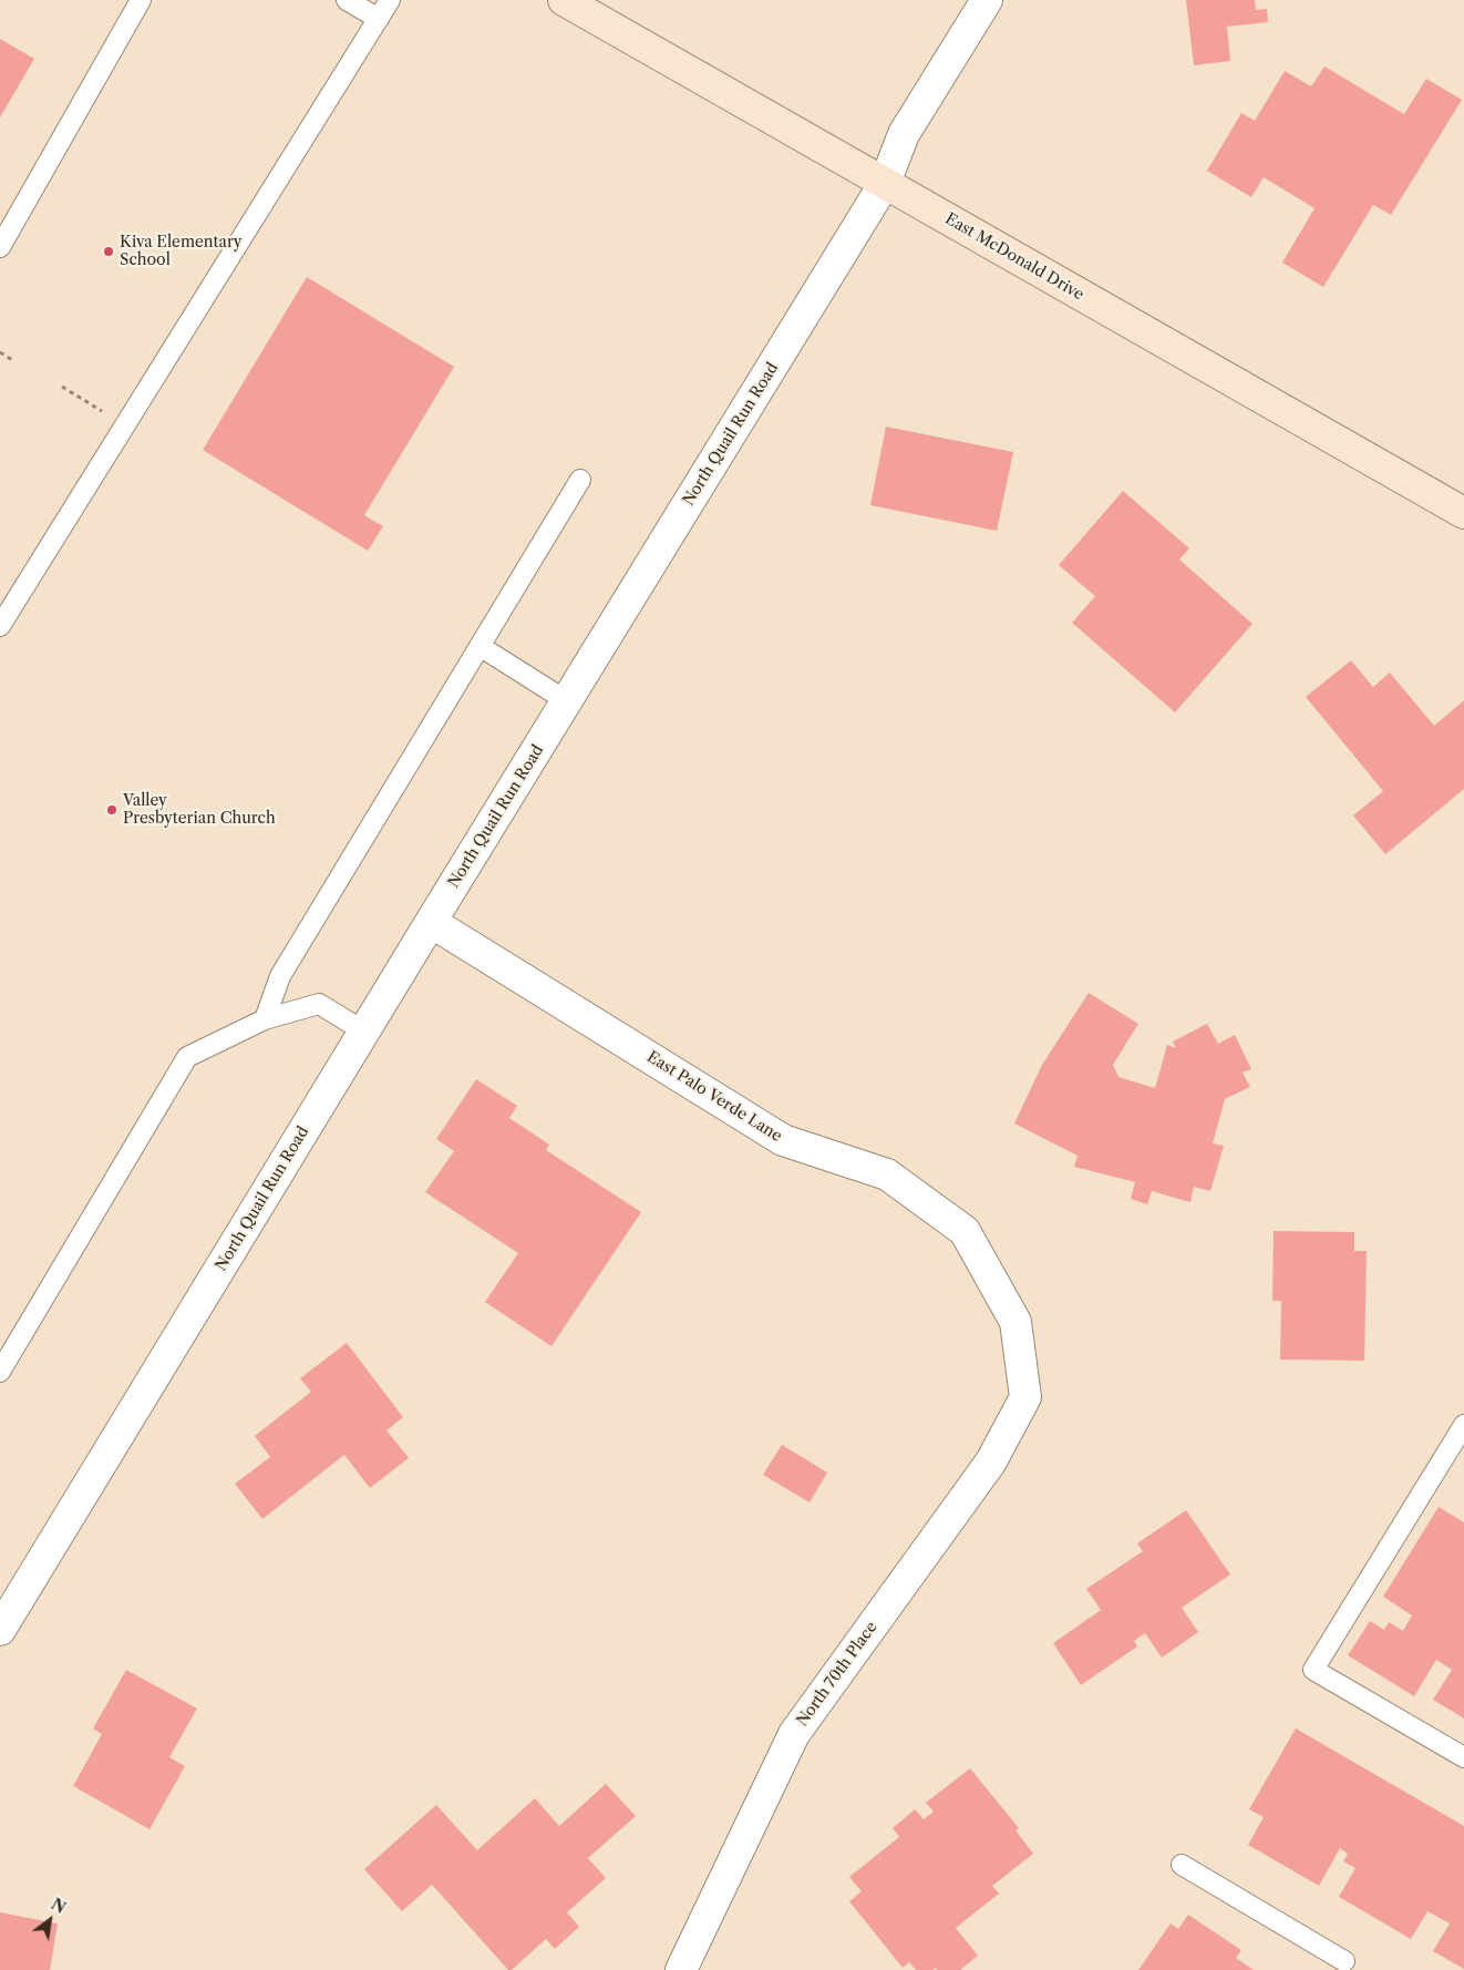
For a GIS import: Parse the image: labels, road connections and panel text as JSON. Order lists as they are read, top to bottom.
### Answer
{
  "streets": {
    "street": [
      "East McDonald Drive",
      "North Quail Run Road",
      "East Palo Verde Lane",
      "North 70th Place"
    ]
  },
  "crossings": [
    ["East McDonald Drive", "North Quail Run Road"],
    ["North Quail Run Road", "East Palo Verde Lane"],
    ["East Palo Verde Lane", "North 70th Place"]
  ],
  "places": ["Kiva Elementary School", "Valley Presbyterian Church"],
  "north": "top right"
}
